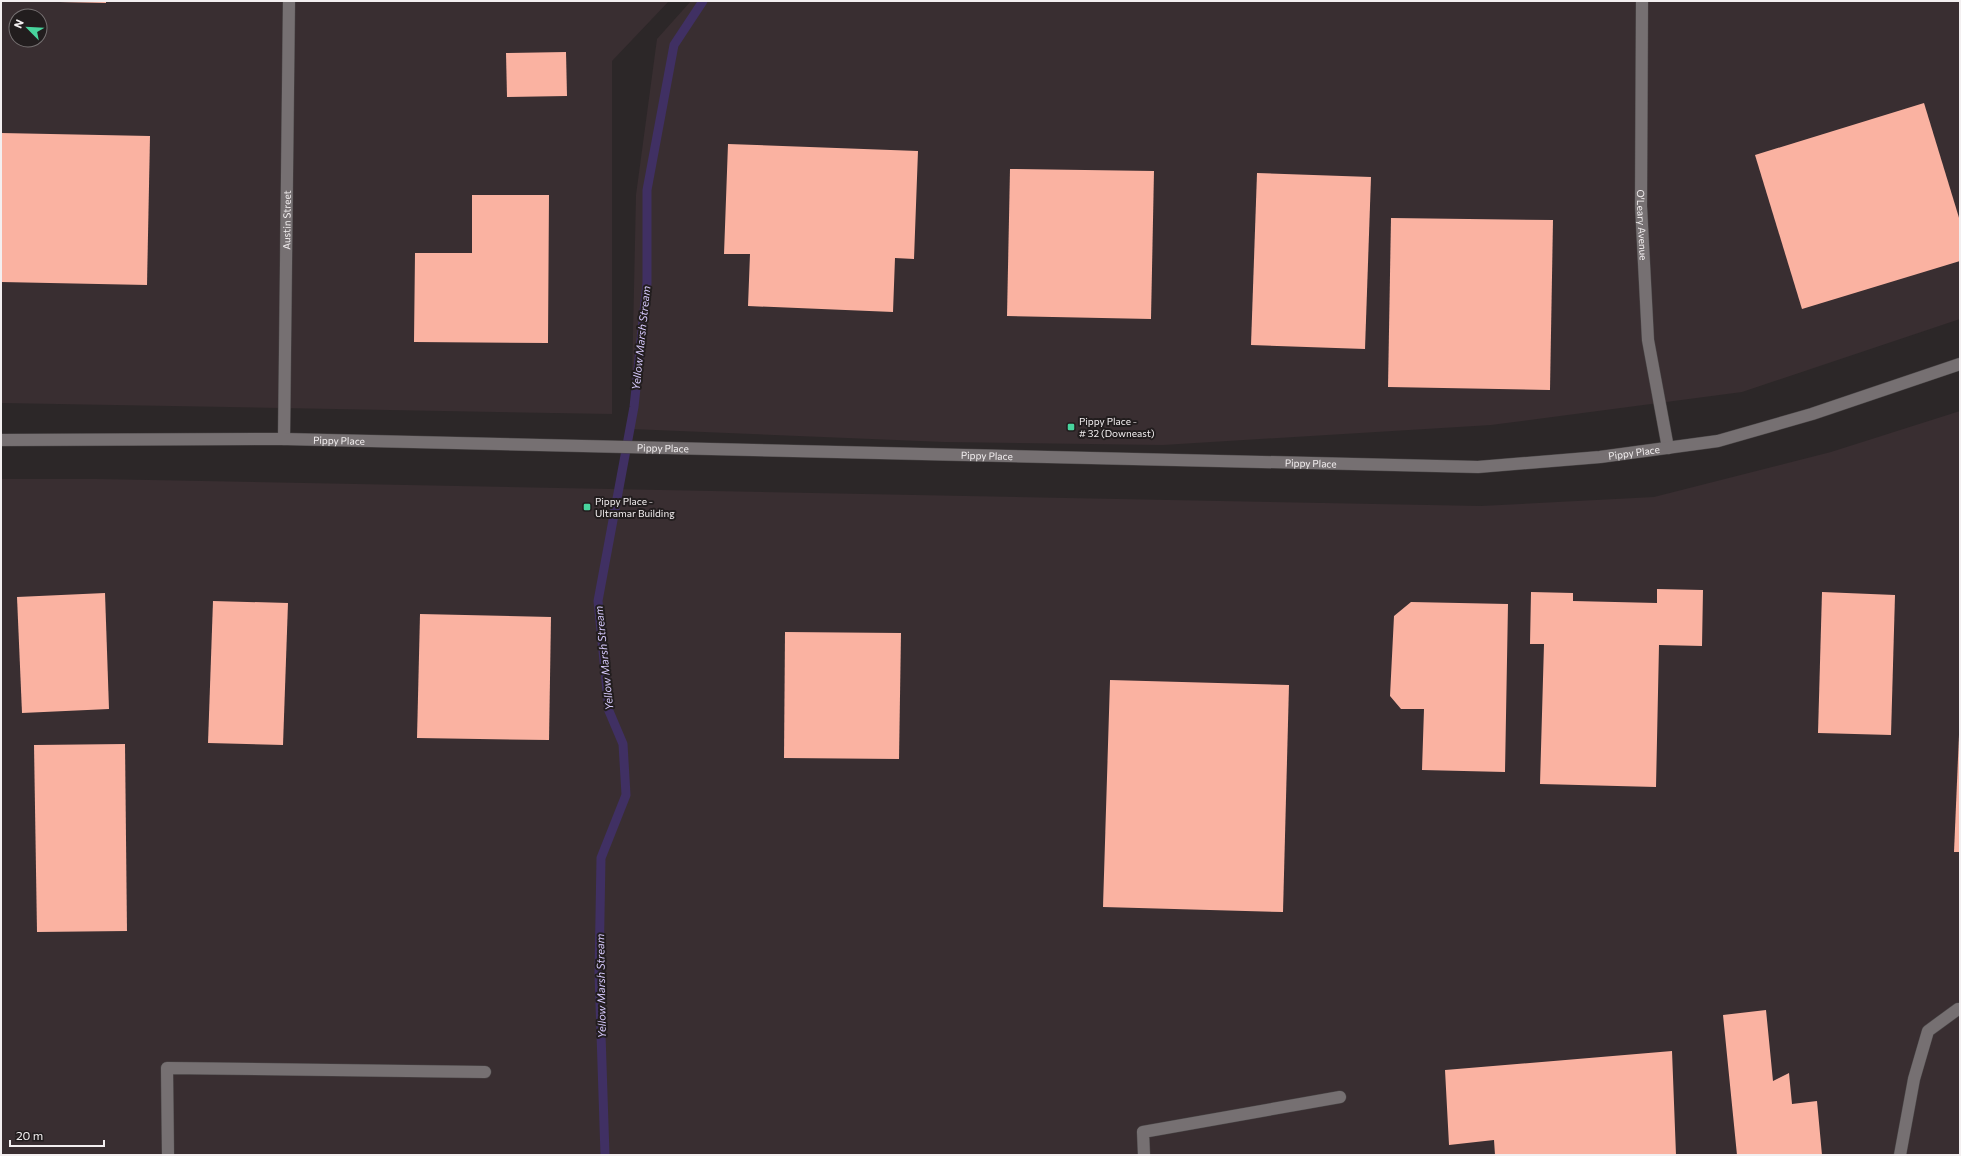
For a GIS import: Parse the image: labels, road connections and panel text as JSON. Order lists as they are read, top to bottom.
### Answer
{
  "streets": {
    "street": ["Austin Street", "O'Leary Avenue", "Pippy Place"]
  },
  "crossings": [
    ["Austin Street", "Pippy Place"],
    ["O'Leary Avenue", "Pippy Place"]
  ],
  "water": ["Yellow Marsh Stream"],
  "places": {
    "transit": ["Pippy Place - # 32 (Downeast)", "Pippy Place - Ultramar Building"]
  },
  "scale_bar": "20 m",
  "north": "top left"
}
